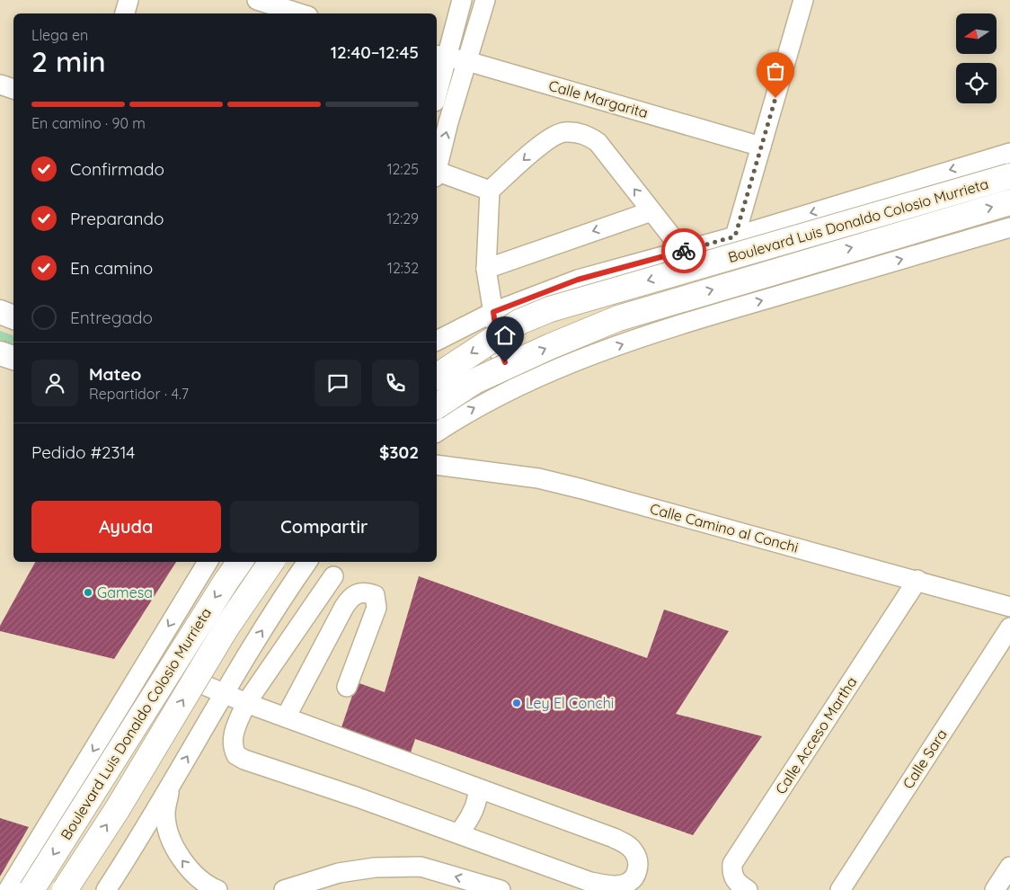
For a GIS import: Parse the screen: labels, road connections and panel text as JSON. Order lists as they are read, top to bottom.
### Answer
{
  "streets": {
    "highway": ["Boulevard Luis Donaldo Colosio Murrieta"],
    "street": [
      "Calle Margarita",
      "Calle Camino al Conchi",
      "Calle Acceso Martha",
      "Calle Sara"
    ]
  },
  "crossings": [
    ["Calle Camino al Conchi", "Calle Acceso Martha"]
  ],
  "places": ["Gamesa", "Ley El Conchi"],
  "north": "left",
  "page": {
    "heading": ["2 min", "Llega en", "12:40–12:45"],
    "panel": [
      "Mateo",
      "Repartidor · 4.7",
      "Pedido #2314",
      "$302"
    ],
    "bar": "En camino · 90 m",
    "list": [
      ["Confirmado", "12:25"],
      ["Preparando", "12:29"],
      ["En camino", "12:32"],
      "Entregado"
    ],
    "buttons": ["Ayuda", "Compartir"]
  }
}
